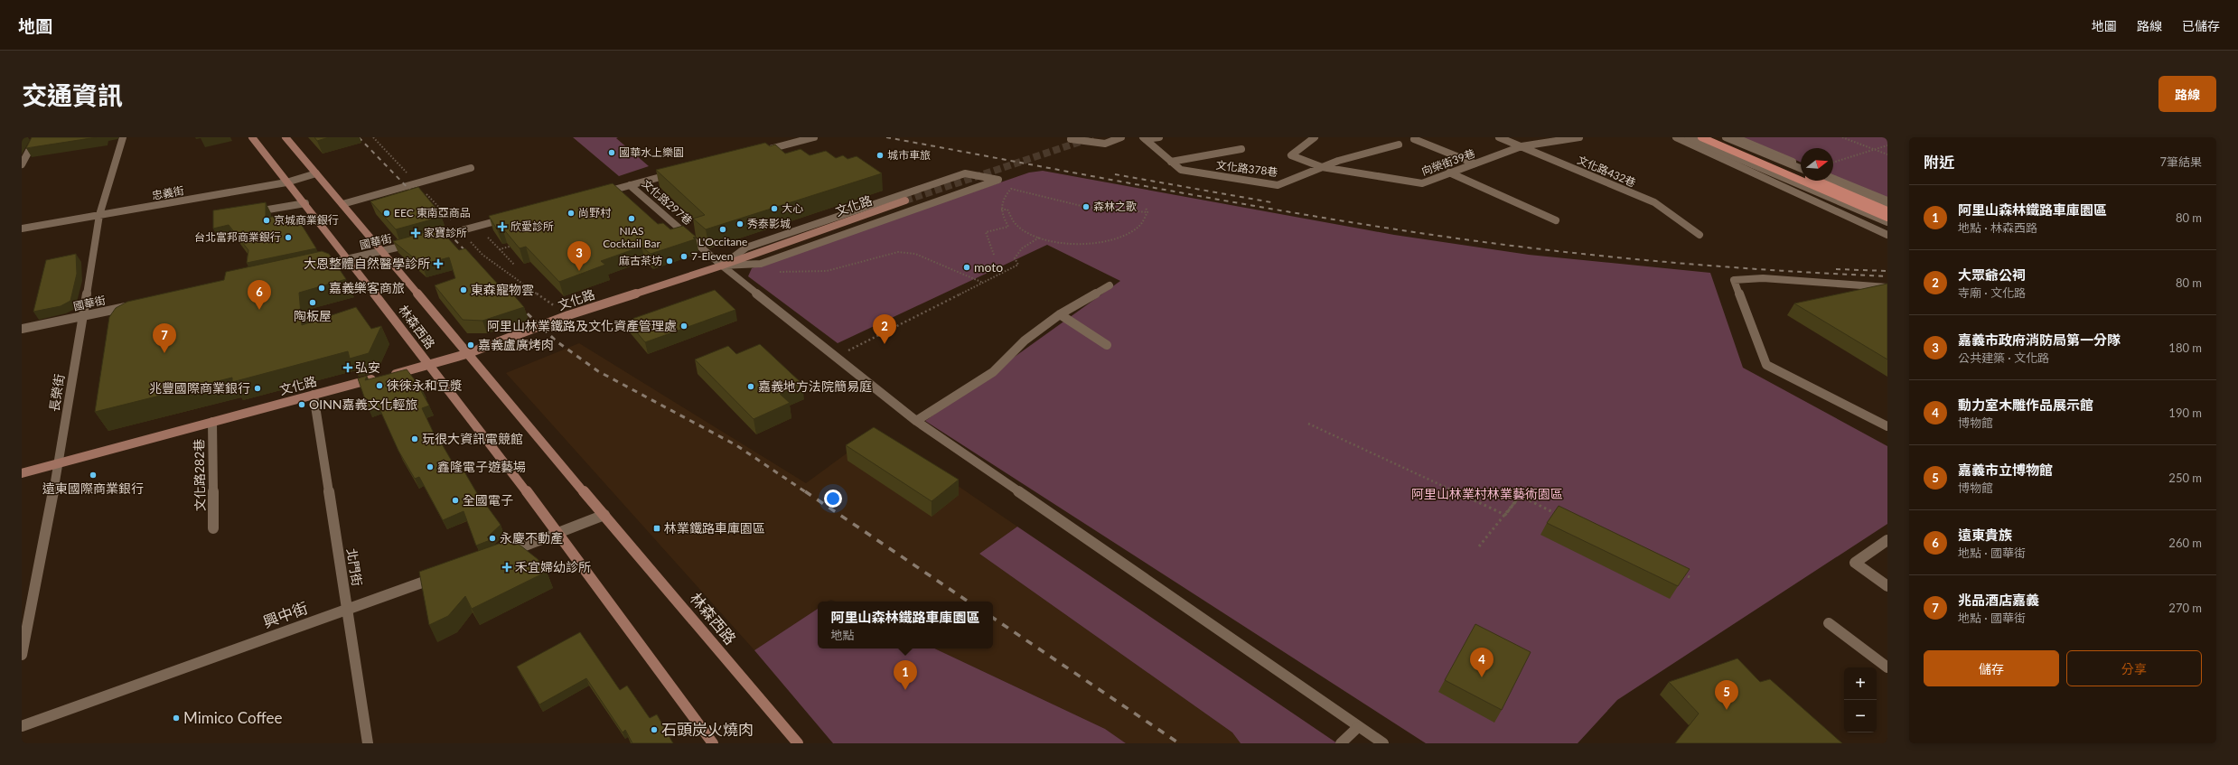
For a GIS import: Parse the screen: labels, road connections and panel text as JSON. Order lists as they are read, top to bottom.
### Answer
{
  "streets": {
    "main road": ["文化路", "林森西路"],
    "street": [
      "向榮街39巷",
      "文化路378巷",
      "文化路432巷",
      "忠義街",
      "文化路297巷",
      "國華街",
      "長榮街",
      "文化路282巷",
      "北門街",
      "興中街"
    ]
  },
  "crossings": [
    ["向榮街39巷", "文化路378巷"],
    ["向榮街39巷", "文化路432巷"],
    ["忠義街", "林森西路"],
    ["忠義街", "長榮街"],
    ["文化路297巷", "文化路"],
    ["文化路", "林森西路"],
    ["文化路", "長榮街"],
    ["文化路", "文化路282巷"],
    ["文化路", "北門街"],
    ["國華街", "林森西路"],
    ["國華街", "長榮街"],
    ["北門街", "興中街"]
  ],
  "parks": ["阿里山林業村林業藝術園區"],
  "places": {
    "other": [
      "國華水上樂園",
      "城市車旅",
      "森林之歌",
      "大心",
      "EEC 東南亞商品",
      "尚野村",
      "NIAS Cocktail Bar",
      "京城商業銀行",
      "秀泰影城",
      "L'Occitane",
      "台北富邦商業銀行",
      "7-Eleven",
      "麻古茶坊",
      "moto",
      "嘉義樂客商旅",
      "東森寵物雲",
      "陶板屋",
      "阿里山林業鐵路及文化資產管理處",
      "嘉義盧廣烤肉",
      "徠徠永和豆漿",
      "嘉義地方法院簡易庭",
      "兆豐國際商業銀行",
      "OINN嘉義文化輕旅",
      "玩很大資訊電競館",
      "鑫隆電子遊藝場",
      "遠東國際商業銀行",
      "全國電子",
      "永慶不動產",
      "Mimico Coffee",
      "石頭炭火燒肉"
    ],
    "health": [
      "欣愛診所",
      "家寶診所",
      "大恩整體自然醫學診所",
      "弘安",
      "禾宜婦幼診所"
    ],
    "transit": ["林業鐵路車庫園區"]
  },
  "north": "right",
  "page": {
    "header": "地圖",
    "nav": ["地圖", "路線", "已儲存"],
    "title": "交通資訊",
    "buttons": [
      "路線",
      ["儲存", "分享"]
    ],
    "heading": ["附近", "7筆結果"],
    "list": [
      {
        "mark": "1",
        "name": "阿里山森林鐵路車庫園區",
        "note": "地點 · 林森西路",
        "value": "80 m"
      },
      {
        "mark": "2",
        "name": "大眾爺公祠",
        "note": "寺廟 · 文化路",
        "value": "80 m"
      },
      {
        "mark": "3",
        "name": "嘉義市政府消防局第一分隊",
        "note": "公共建築 · 文化路",
        "value": "180 m"
      },
      {
        "mark": "4",
        "name": "動力室木雕作品展示館",
        "note": "博物館",
        "value": "190 m"
      },
      {
        "mark": "5",
        "name": "嘉義市立博物館",
        "note": "博物館",
        "value": "250 m"
      },
      {
        "mark": "6",
        "name": "遠東貴族",
        "note": "地點 · 國華街",
        "value": "260 m"
      },
      {
        "mark": "7",
        "name": "兆品酒店嘉義",
        "note": "地點 · 國華街",
        "value": "270 m"
      }
    ],
    "pins": [
      "3",
      "6",
      "2",
      "7",
      "4",
      "1",
      "5"
    ],
    "popup": ["阿里山森林鐵路車庫園區", "地點"],
    "map_buttons": ["+", "−"]
  }
}
